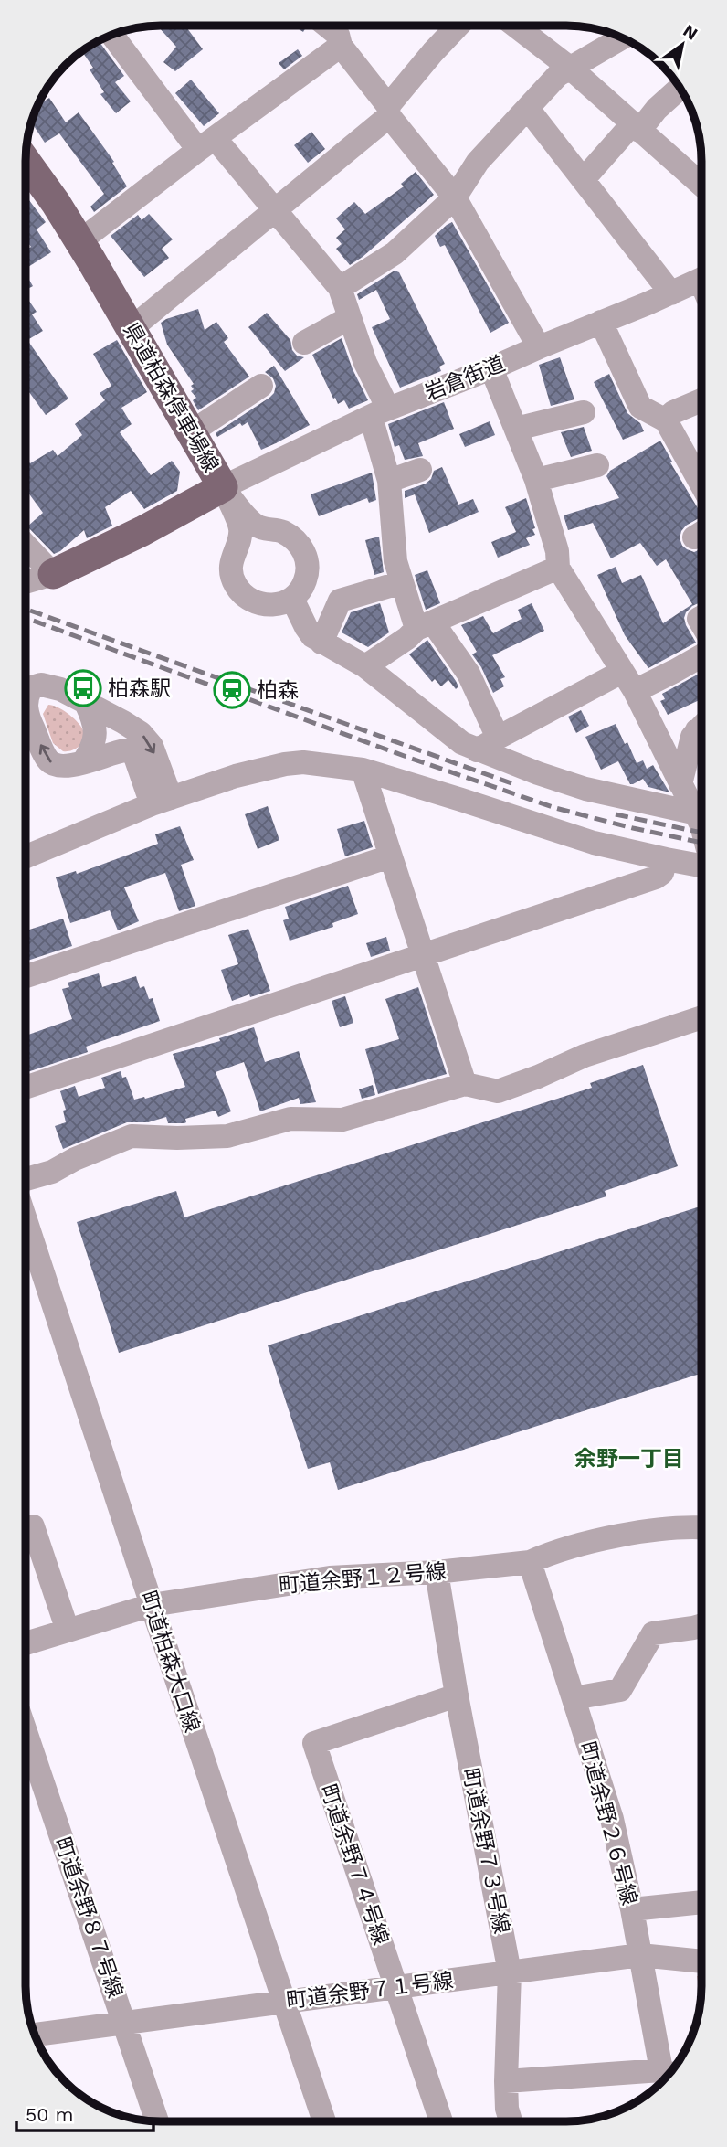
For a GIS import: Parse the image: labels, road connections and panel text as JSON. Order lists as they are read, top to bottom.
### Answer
{
  "streets": {
    "main road": ["県道柏森停車場線"],
    "street": [
      "岩倉街道",
      "町道余野１２号線",
      "町道柏森大口線",
      "町道余野２６号線",
      "町道余野７３号線",
      "町道余野７４号線",
      "町道余野８７号線",
      "町道余野７１号線"
    ]
  },
  "crossings": [
    ["岩倉街道", "県道柏森停車場線"],
    ["町道余野１２号線", "町道柏森大口線"],
    ["町道余野１２号線", "町道余野２６号線"],
    ["町道余野１２号線", "町道余野７３号線"],
    ["町道柏森大口線", "町道余野７１号線"],
    ["町道余野２６号線", "町道余野７１号線"],
    ["町道余野７３号線", "町道余野７４号線"],
    ["町道余野７３号線", "町道余野７１号線"],
    ["町道余野７４号線", "町道余野７１号線"],
    ["町道余野８７号線", "町道余野７１号線"]
  ],
  "districts": ["余野一丁目"],
  "places": {
    "bus stop": ["柏森駅"],
    "station": ["柏森"]
  },
  "scale_bar": "50 m",
  "north": "top right"
}
